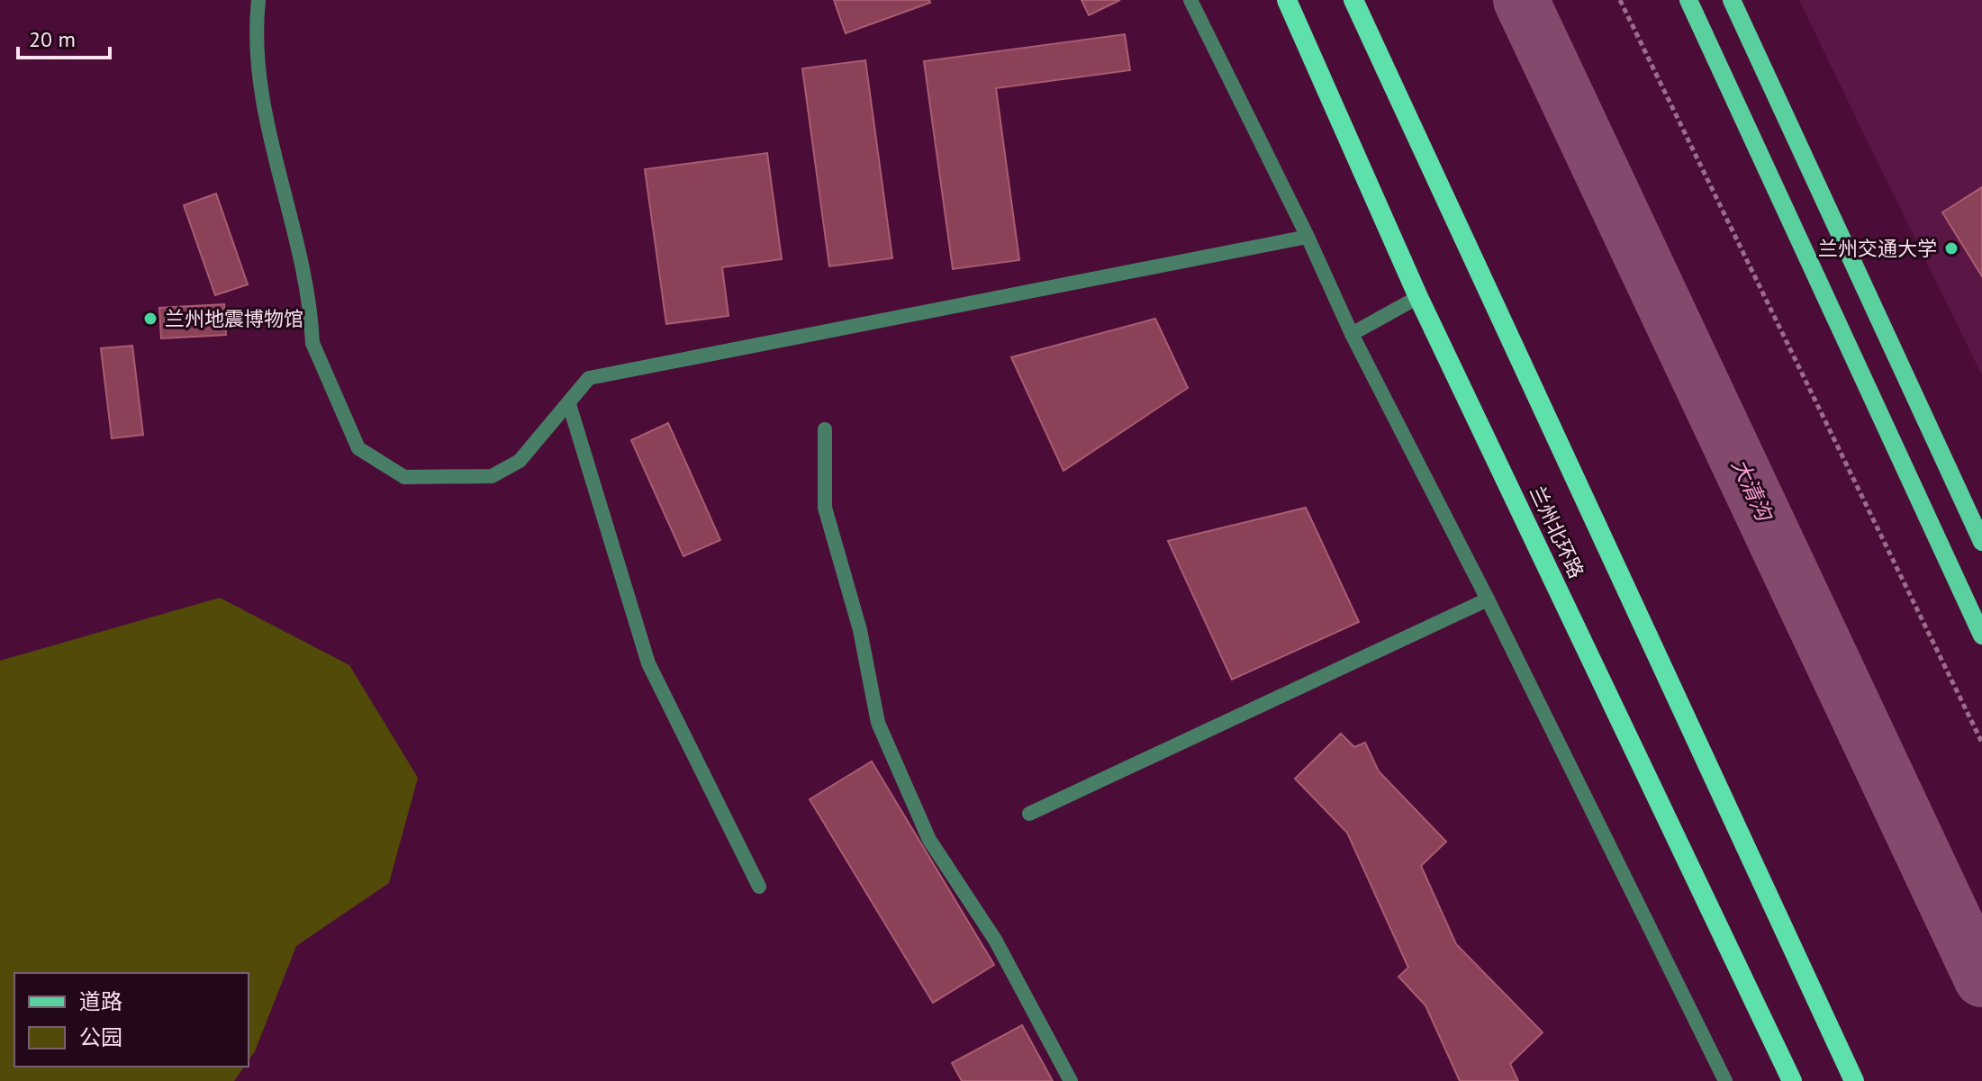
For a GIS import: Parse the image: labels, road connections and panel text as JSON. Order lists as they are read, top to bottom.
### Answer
{
  "streets": {
    "highway": ["兰州北环路"]
  },
  "water": ["大清沟"],
  "places": ["兰州交通大学", "兰州地震博物馆"],
  "legend": ["道路", "公园"],
  "scale_bar": "20 m"
}
